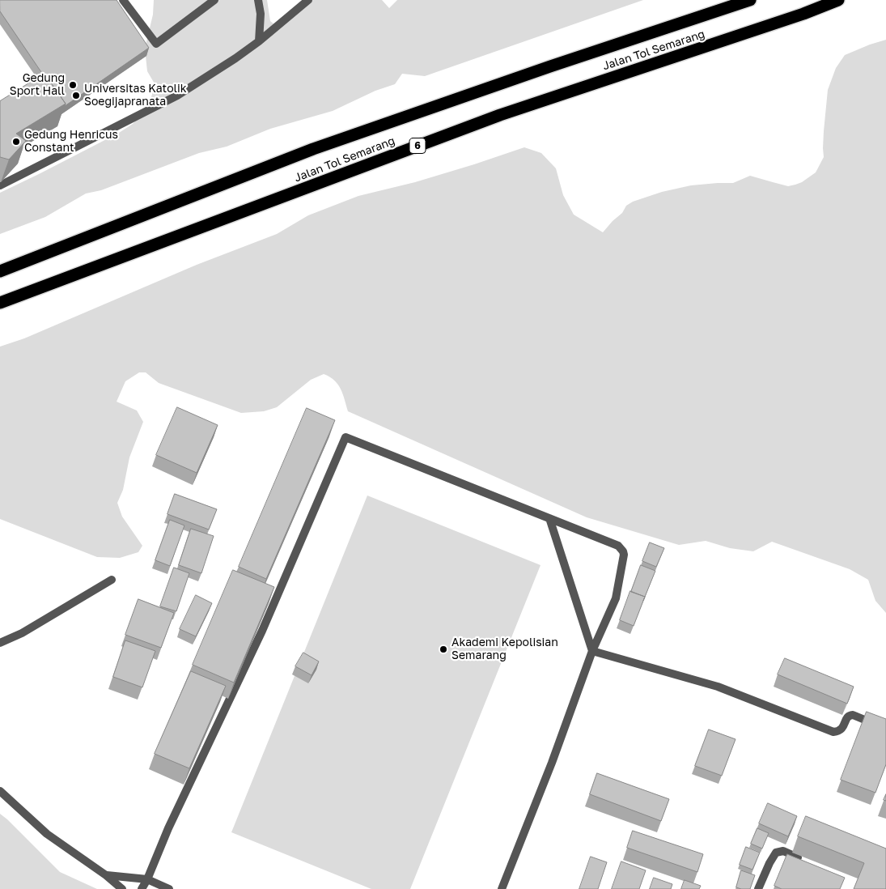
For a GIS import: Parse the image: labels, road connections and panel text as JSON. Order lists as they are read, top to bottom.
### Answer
{
  "streets": {
    "highway": ["Jalan Tol Semarang", "6"]
  },
  "places": [
    "Gedung Sport Hall",
    "Universitas Katolik Soegijapranata",
    "Gedung Henricus Constant",
    "Akademi Kepolisian Semarang"
  ]
}
